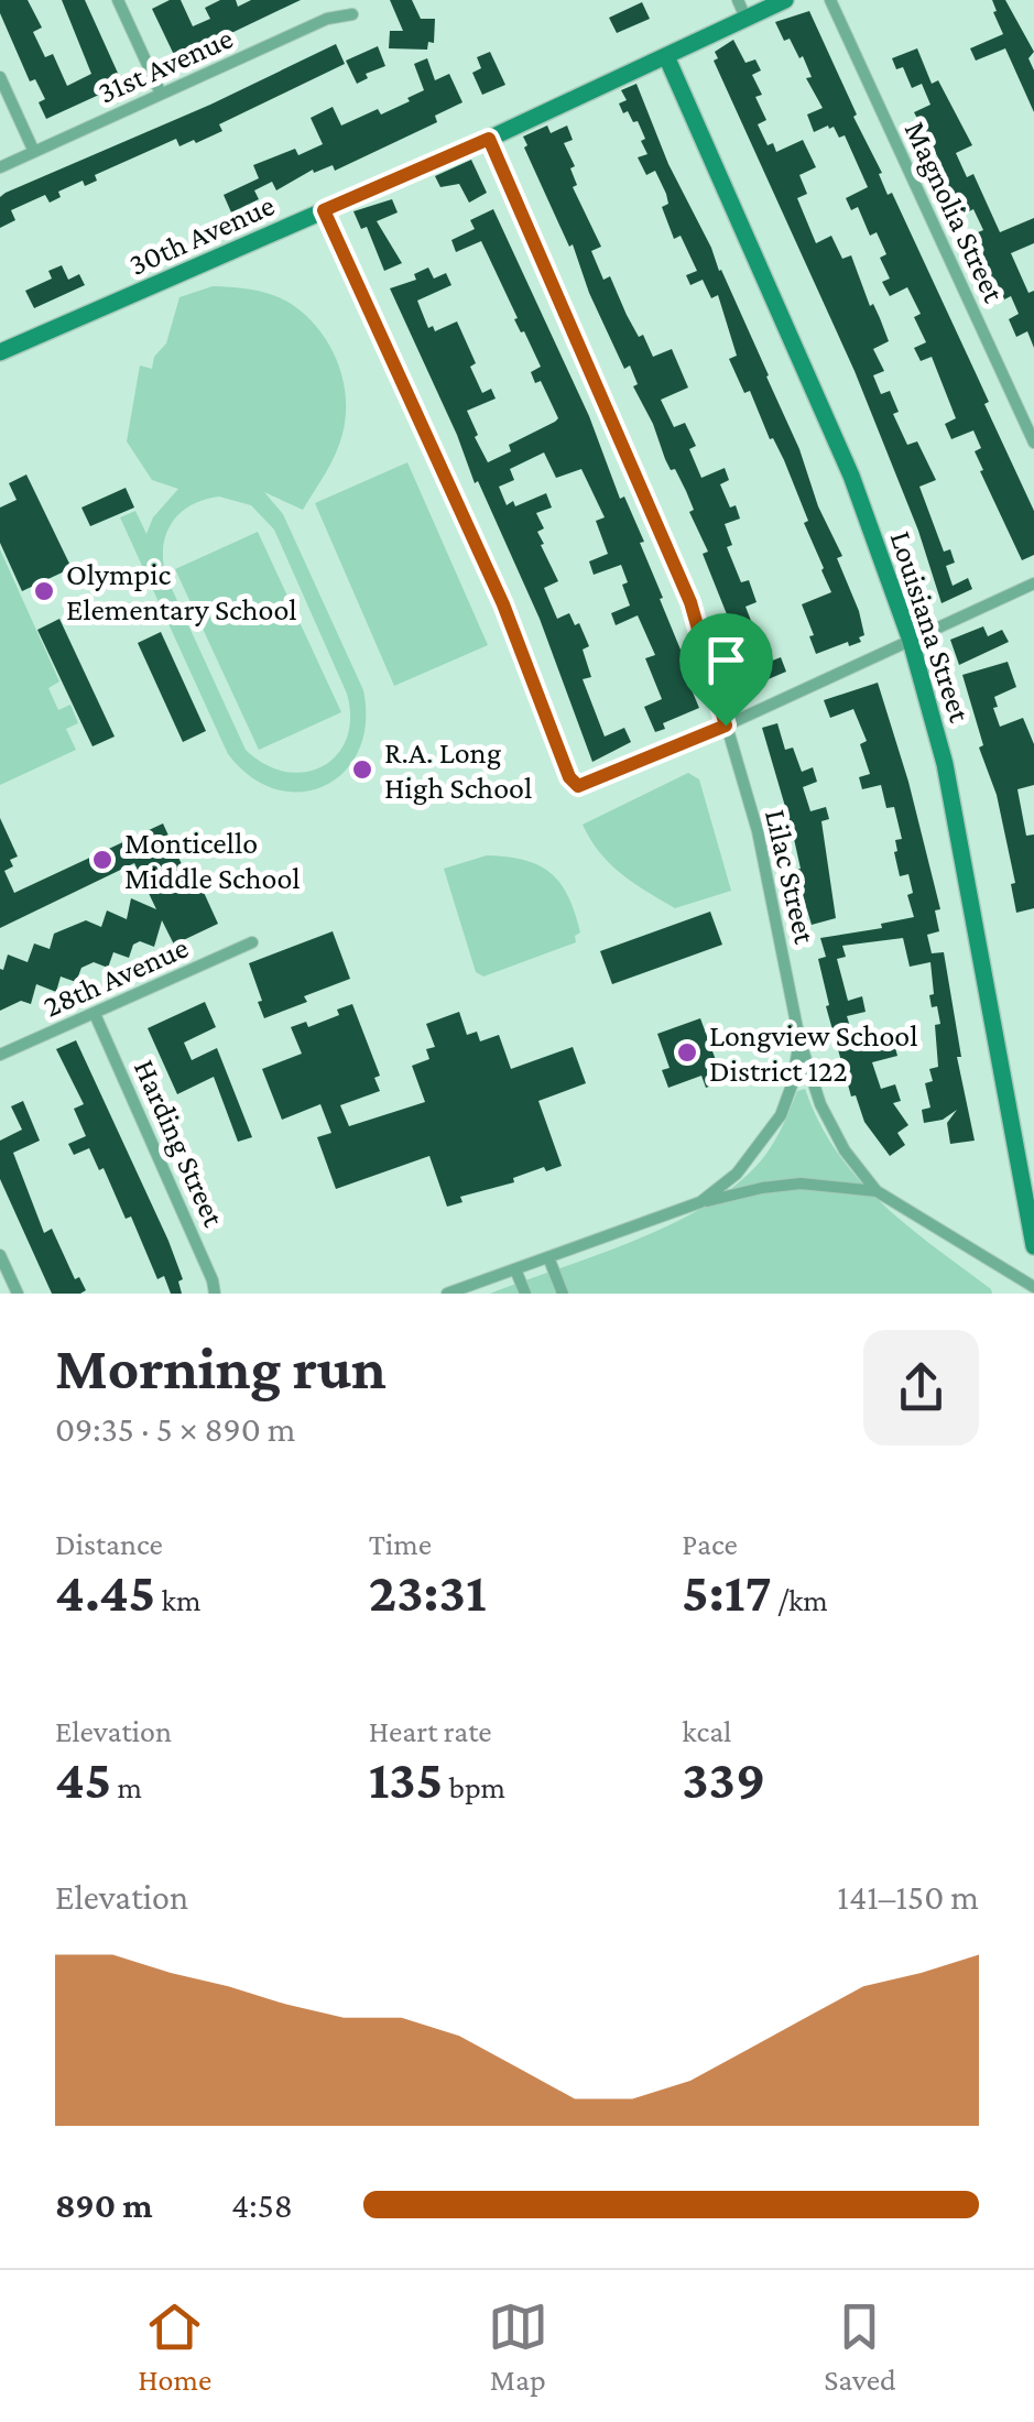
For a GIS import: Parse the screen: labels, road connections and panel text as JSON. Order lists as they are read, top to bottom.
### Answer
{
  "streets": {
    "street": [
      "31st Avenue",
      "Magnolia Street",
      "30th Avenue",
      "Louisiana Street",
      "Lilac Street",
      "28th Avenue",
      "Harding Street"
    ]
  },
  "crossings": [
    ["30th Avenue", "Louisiana Street"],
    ["30th Avenue", "Lilac Street"],
    ["28th Avenue", "Harding Street"]
  ],
  "places": [
    "Olympic Elementary School",
    "R.A. Long High School",
    "Monticello Middle School",
    "Longview School District 122"
  ],
  "page": {
    "heading": ["Morning run", "09:35 · 5 × 890 m"],
    "stats": [
      ["Distance", "4.45 km"],
      ["Time", "23:31"],
      ["Pace", "5:17 /km"],
      ["Elevation", "45 m"],
      ["Heart rate", "135 bpm"],
      ["kcal", "339"]
    ],
    "chart": ["Elevation", "141–150 m"],
    "list": [
      {
        "name": "890 m",
        "note": "4:58"
      }
    ],
    "tabs": ["Home", "Map", "Saved"]
  }
}
